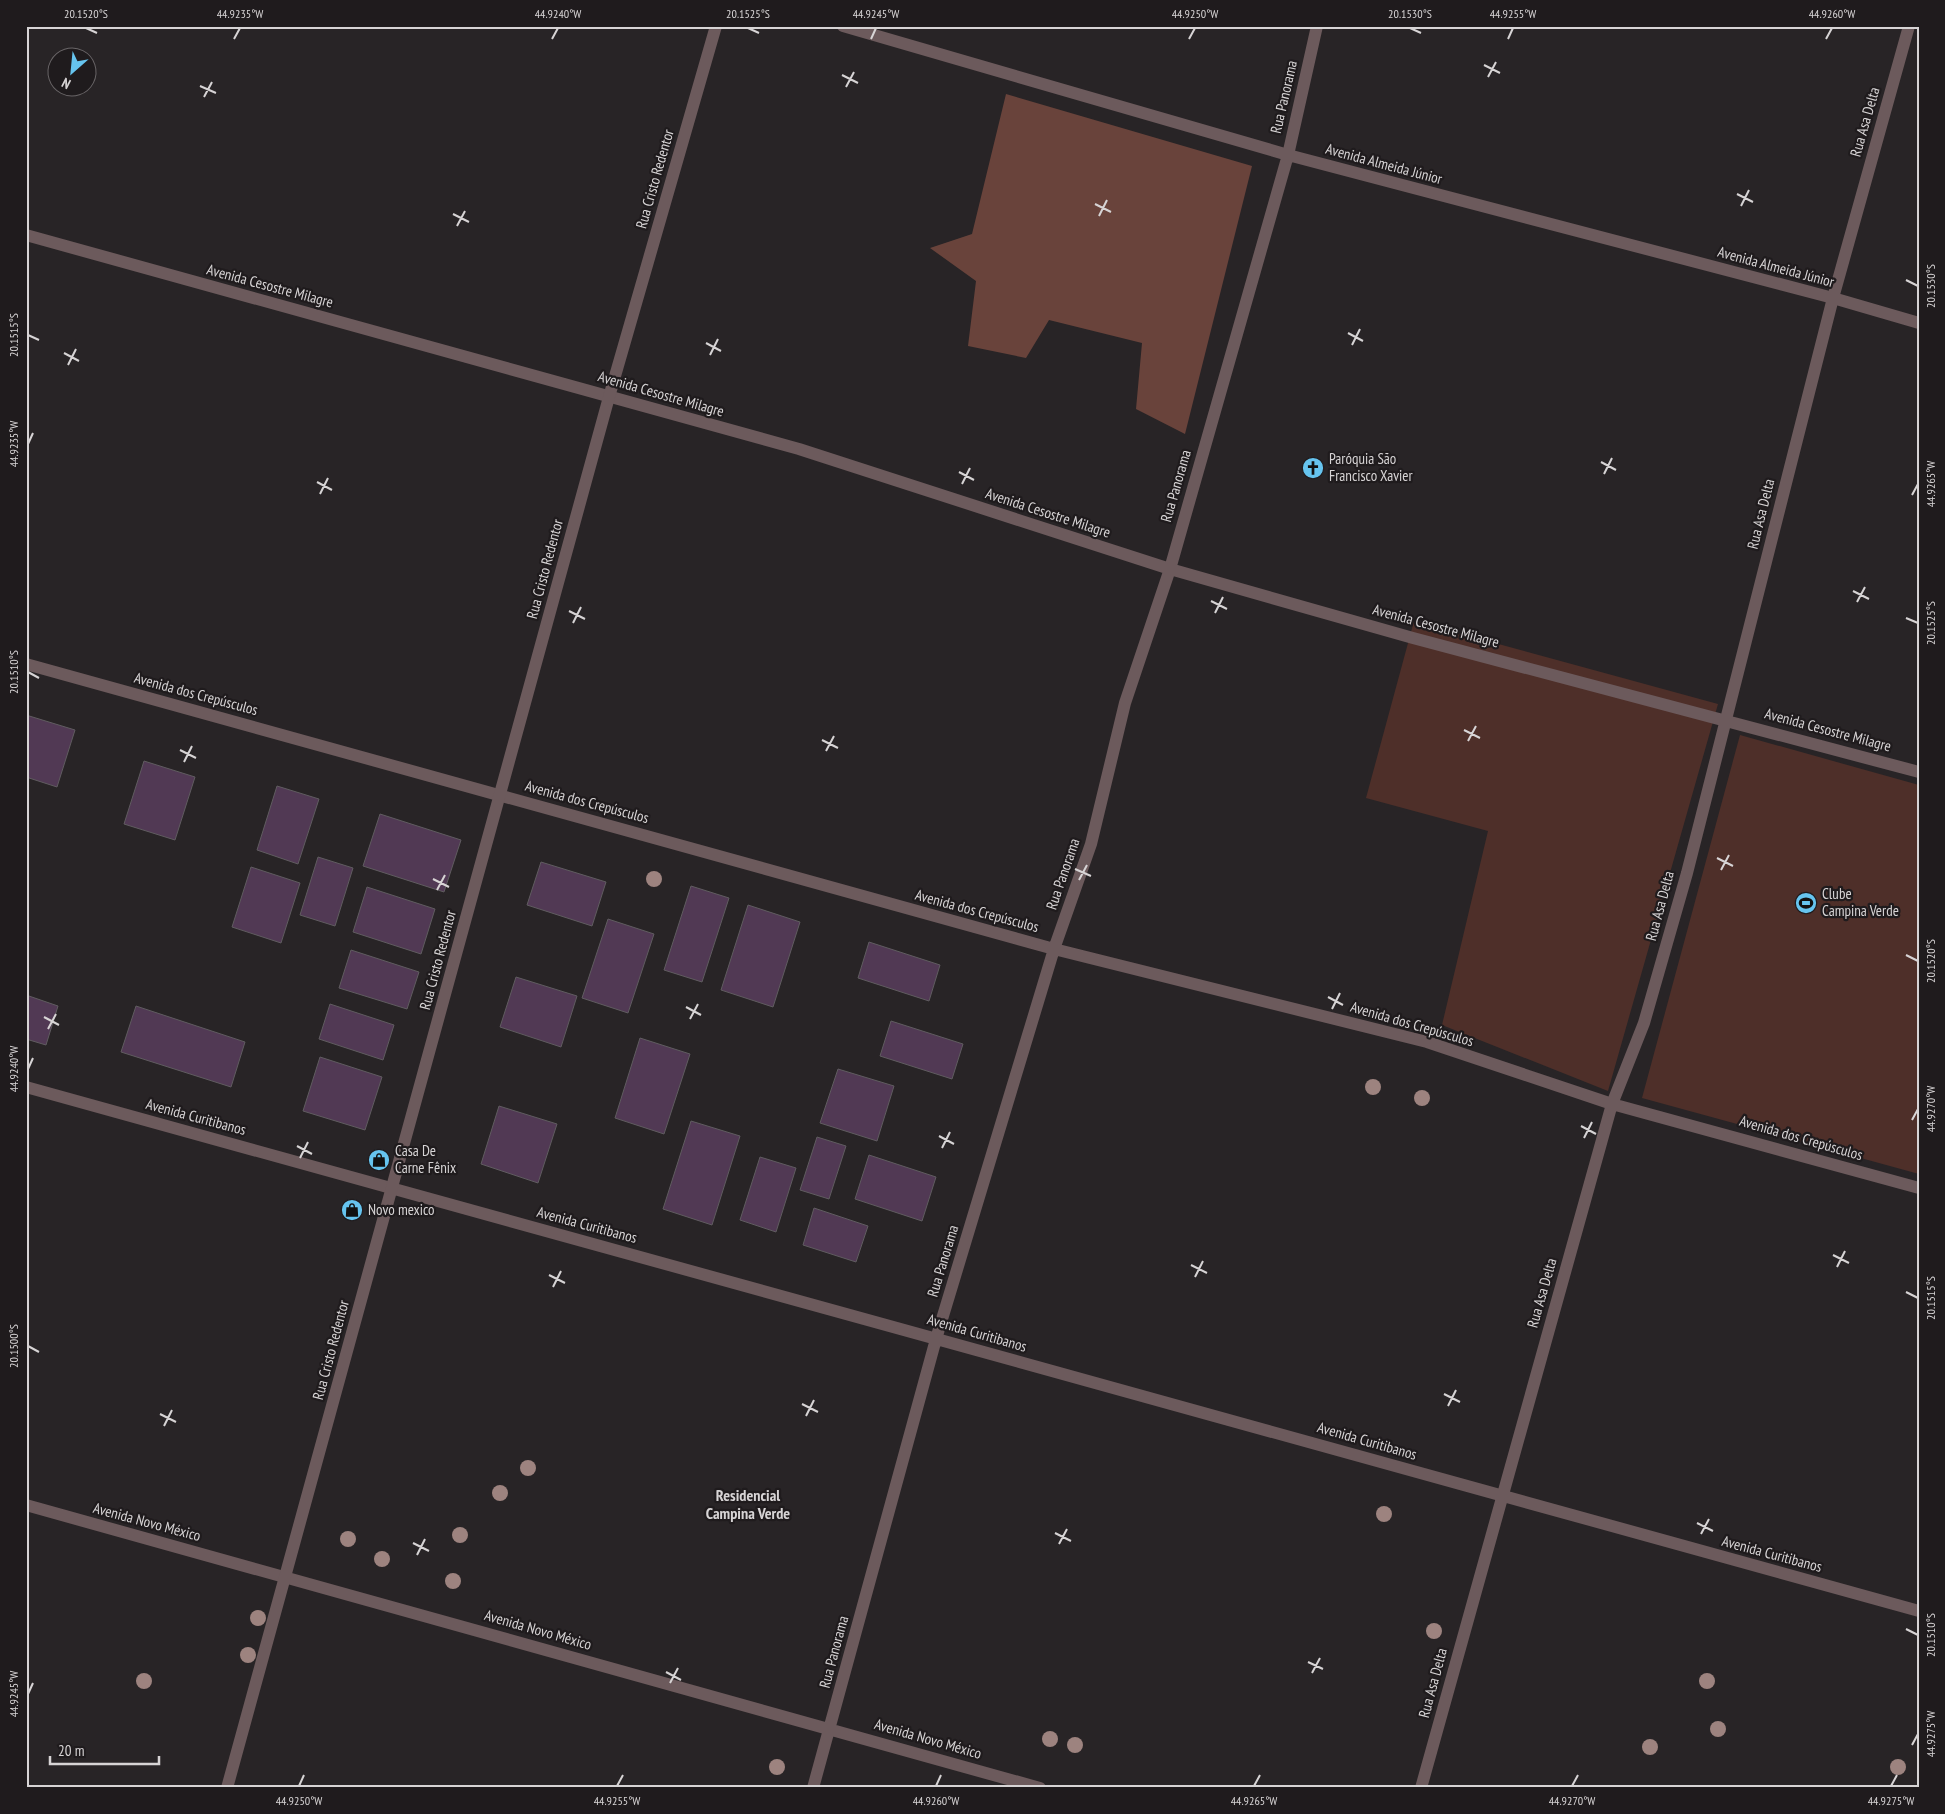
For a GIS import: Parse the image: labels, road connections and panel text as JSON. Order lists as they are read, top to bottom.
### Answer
{
  "streets": {
    "street": [
      "Rua Panorama",
      "Rua Asa Delta",
      "Avenida Almeida Júnior",
      "Rua Cristo Redentor",
      "Avenida Cesostre Milagre",
      "Avenida dos Crepúsculos",
      "Avenida Curitibanos",
      "Avenida Novo México"
    ]
  },
  "crossings": [
    ["Rua Panorama", "Avenida Almeida Júnior"],
    ["Rua Panorama", "Avenida Cesostre Milagre"],
    ["Rua Panorama", "Avenida dos Crepúsculos"],
    ["Rua Panorama", "Avenida Curitibanos"],
    ["Rua Panorama", "Avenida Novo México"],
    ["Rua Asa Delta", "Avenida Almeida Júnior"],
    ["Rua Asa Delta", "Avenida Cesostre Milagre"],
    ["Rua Asa Delta", "Avenida dos Crepúsculos"],
    ["Rua Asa Delta", "Avenida Curitibanos"],
    ["Rua Cristo Redentor", "Avenida Cesostre Milagre"],
    ["Rua Cristo Redentor", "Avenida dos Crepúsculos"],
    ["Rua Cristo Redentor", "Avenida Curitibanos"],
    ["Rua Cristo Redentor", "Avenida Novo México"]
  ],
  "districts": ["Residencial Campina Verde"],
  "places": {
    "church": ["Paróquia São Francisco Xavier"],
    "sports": ["Clube Campina Verde"],
    "shop": ["Casa De Carne Fênix", "Novo mexico"]
  },
  "scale_bar": "20 m",
  "north": "bottom left",
  "coordinates": [
    "20.1520°S",
    "44.9235°W",
    "44.9240°W",
    "20.1525°S",
    "44.9245°W",
    "44.9250°W",
    "20.1530°S",
    "44.9255°W",
    "44.9260°W",
    "20.1515°S",
    "44.9265°W",
    "20.1510°S",
    "44.9270°W",
    "20.1500°S",
    "44.9275°W"
  ]
}
